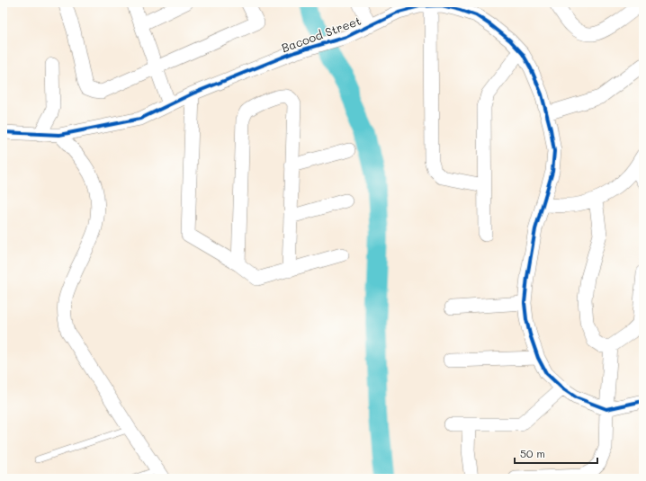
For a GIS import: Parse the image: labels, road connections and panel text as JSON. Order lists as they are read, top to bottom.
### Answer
{
  "streets": {
    "street": ["Bacood Street"]
  },
  "scale_bar": "50 m"
}
